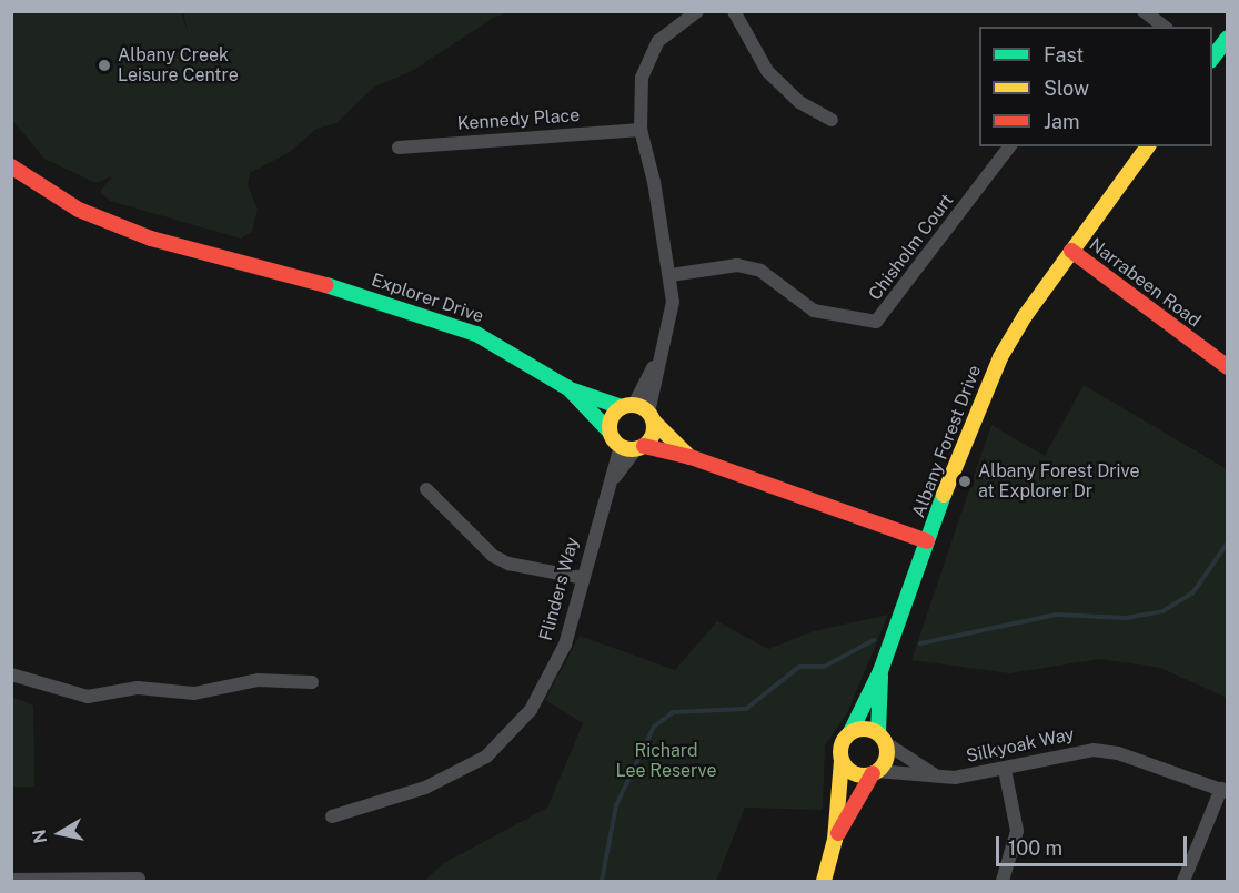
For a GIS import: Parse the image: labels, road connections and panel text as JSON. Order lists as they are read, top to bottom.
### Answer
{
  "streets": {
    "street": [
      "Kennedy Place",
      "Chisholm Court",
      "Narrabeen Road",
      "Explorer Drive",
      "Albany Forest Drive",
      "Flinders Way",
      "Silkyoak Way"
    ]
  },
  "crossings": [
    ["Narrabeen Road", "Albany Forest Drive"],
    ["Explorer Drive", "Flinders Way"],
    ["Albany Forest Drive", "Silkyoak Way"]
  ],
  "parks": ["Richard Lee Reserve"],
  "places": ["Albany Creek Leisure Centre", "Albany Forest Drive at Explorer Dr"],
  "legend": ["Fast", "Slow", "Jam"],
  "scale_bar": "100 m",
  "north": "left"
}
